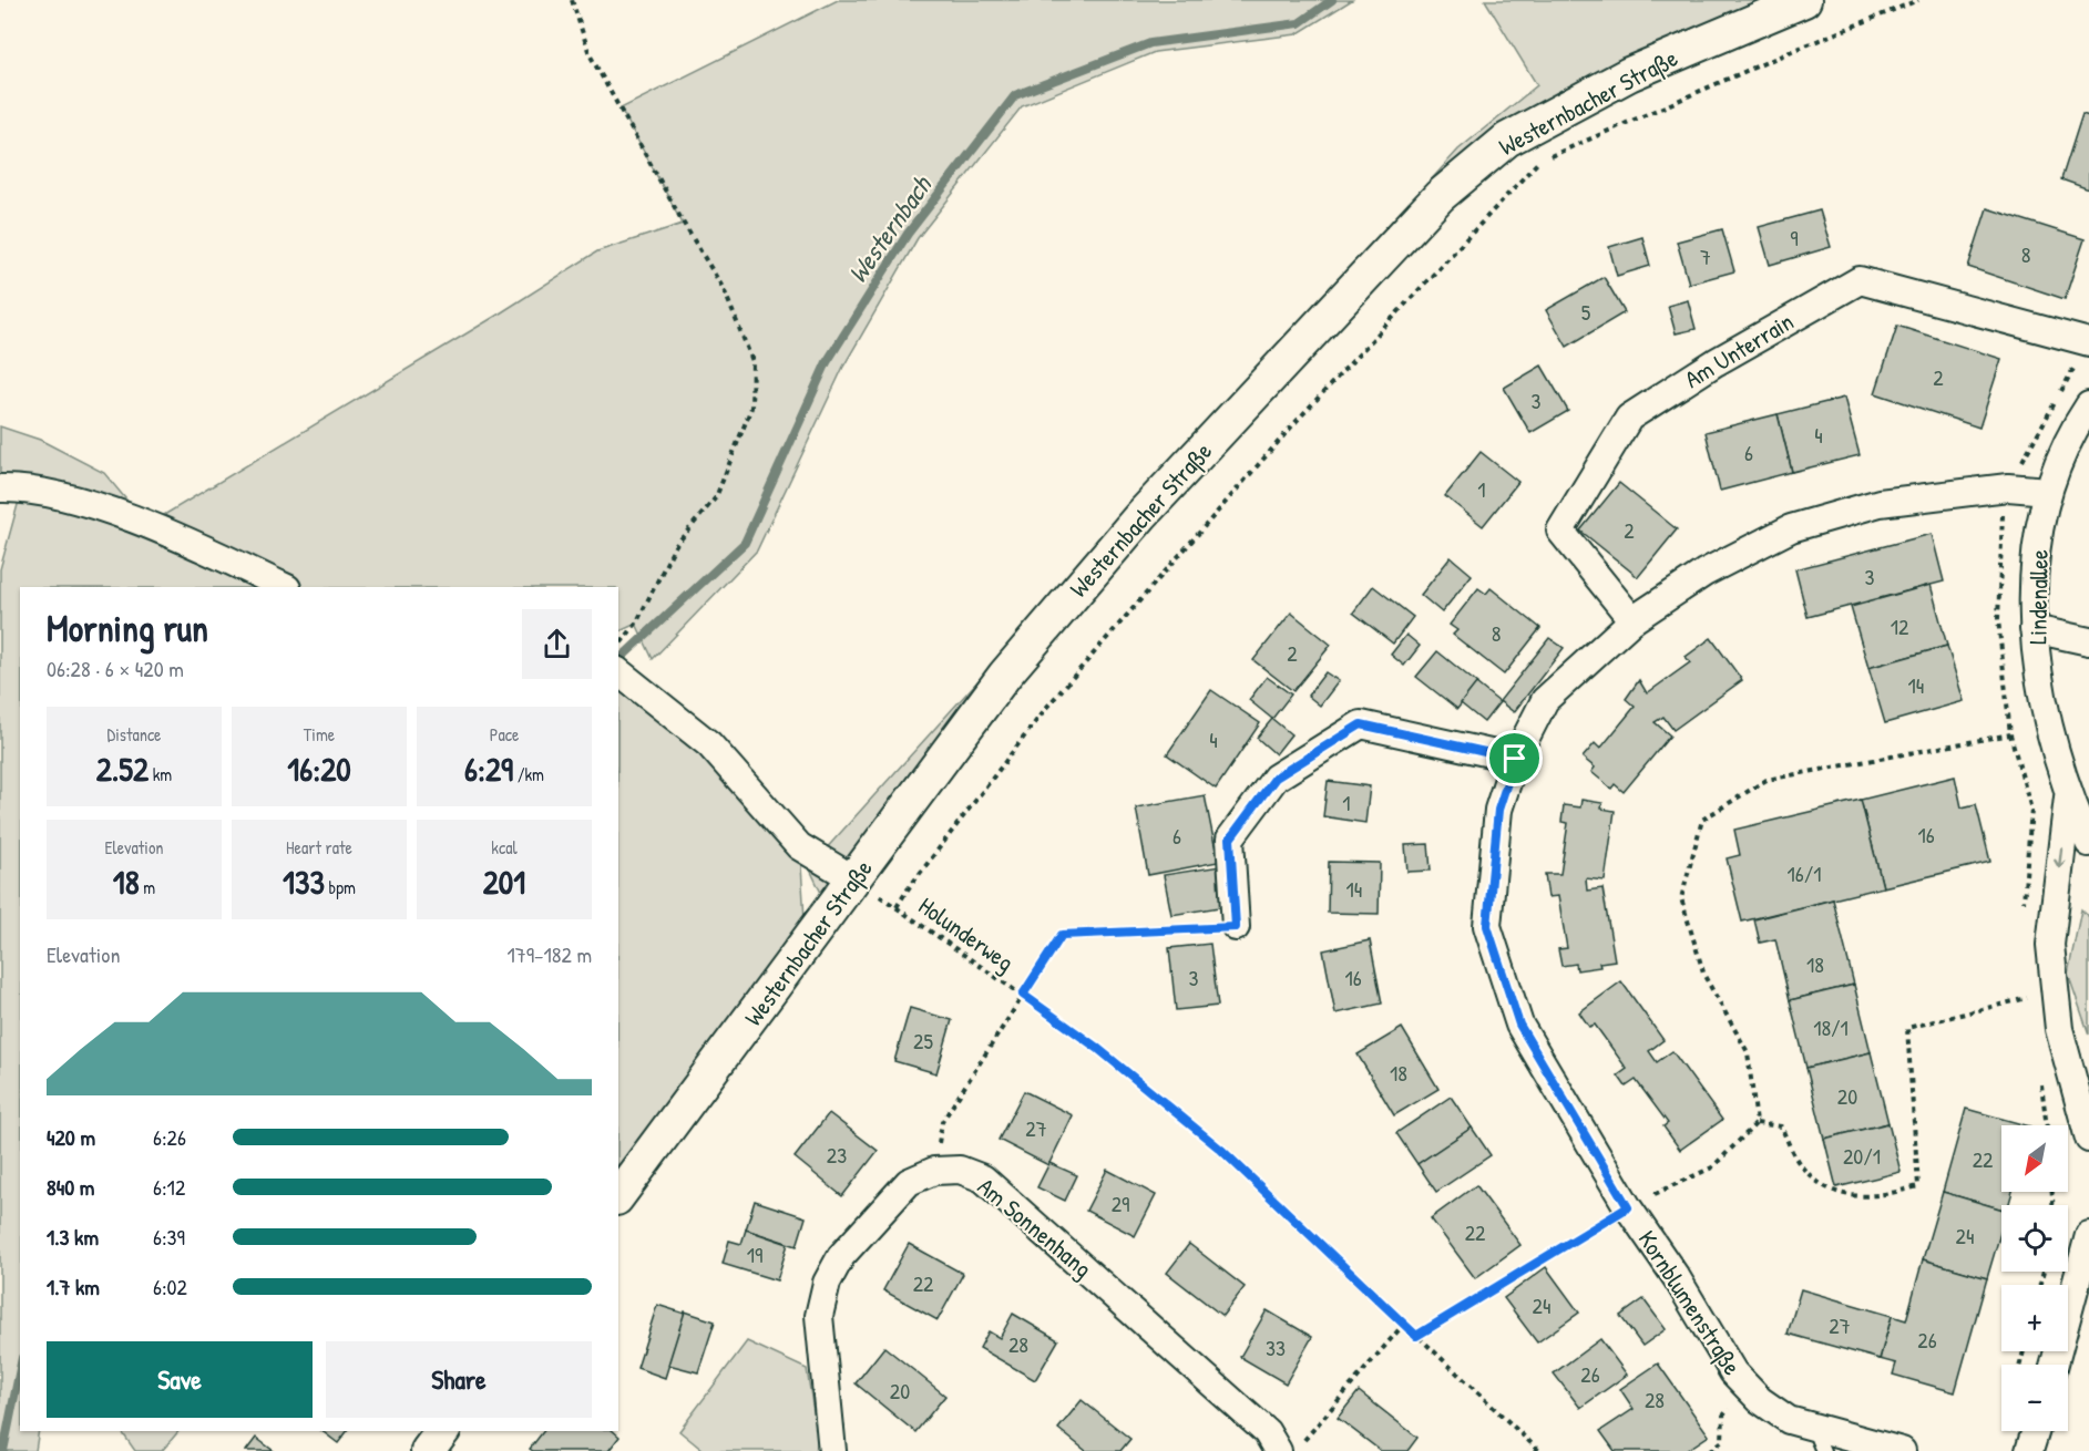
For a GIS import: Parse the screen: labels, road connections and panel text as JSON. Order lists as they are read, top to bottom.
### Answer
{
  "streets": {
    "street": [
      "Westernbacher Straße",
      "Am Unterrain",
      "Lindenallee",
      "Am Sonnenhang",
      "Kornblumenstraße"
    ],
    "path": ["Holunderweg"]
  },
  "crossings": [
    ["Am Unterrain", "Kornblumenstraße"],
    ["Lindenallee", "Kornblumenstraße"]
  ],
  "water": ["Westernbach"],
  "house_numbers": [
    "9",
    "8",
    "7",
    "5",
    "2",
    "3",
    "4",
    "6",
    "1",
    "2",
    "3",
    "12",
    "8",
    "2",
    "14",
    "4",
    "1",
    "16",
    "6",
    "16/1",
    "14",
    "18",
    "3",
    "16",
    "18/1",
    "25",
    "18",
    "20",
    "27",
    "23",
    "20/1",
    "22",
    "29",
    "22",
    "24",
    "19",
    "22",
    "24",
    "27",
    "26",
    "28",
    "33",
    "26",
    "20",
    "28"
  ],
  "north": "bottom left",
  "page": {
    "heading": ["Morning run", "06:28 · 6 × 420 m"],
    "stats": [
      ["Distance", "2.52 km"],
      ["Time", "16:20"],
      ["Pace", "6:29 /km"],
      ["Elevation", "18 m"],
      ["Heart rate", "133 bpm"],
      ["kcal", "201"]
    ],
    "chart": ["Elevation", "179–182 m"],
    "list": [
      {
        "name": "420 m",
        "note": "6:26"
      },
      {
        "name": "840 m",
        "note": "6:12"
      },
      {
        "name": "1.3 km",
        "note": "6:39"
      },
      {
        "name": "1.7 km",
        "note": "6:02"
      }
    ],
    "map_buttons": ["+", "−"],
    "buttons": ["Save", "Share"]
  }
}
